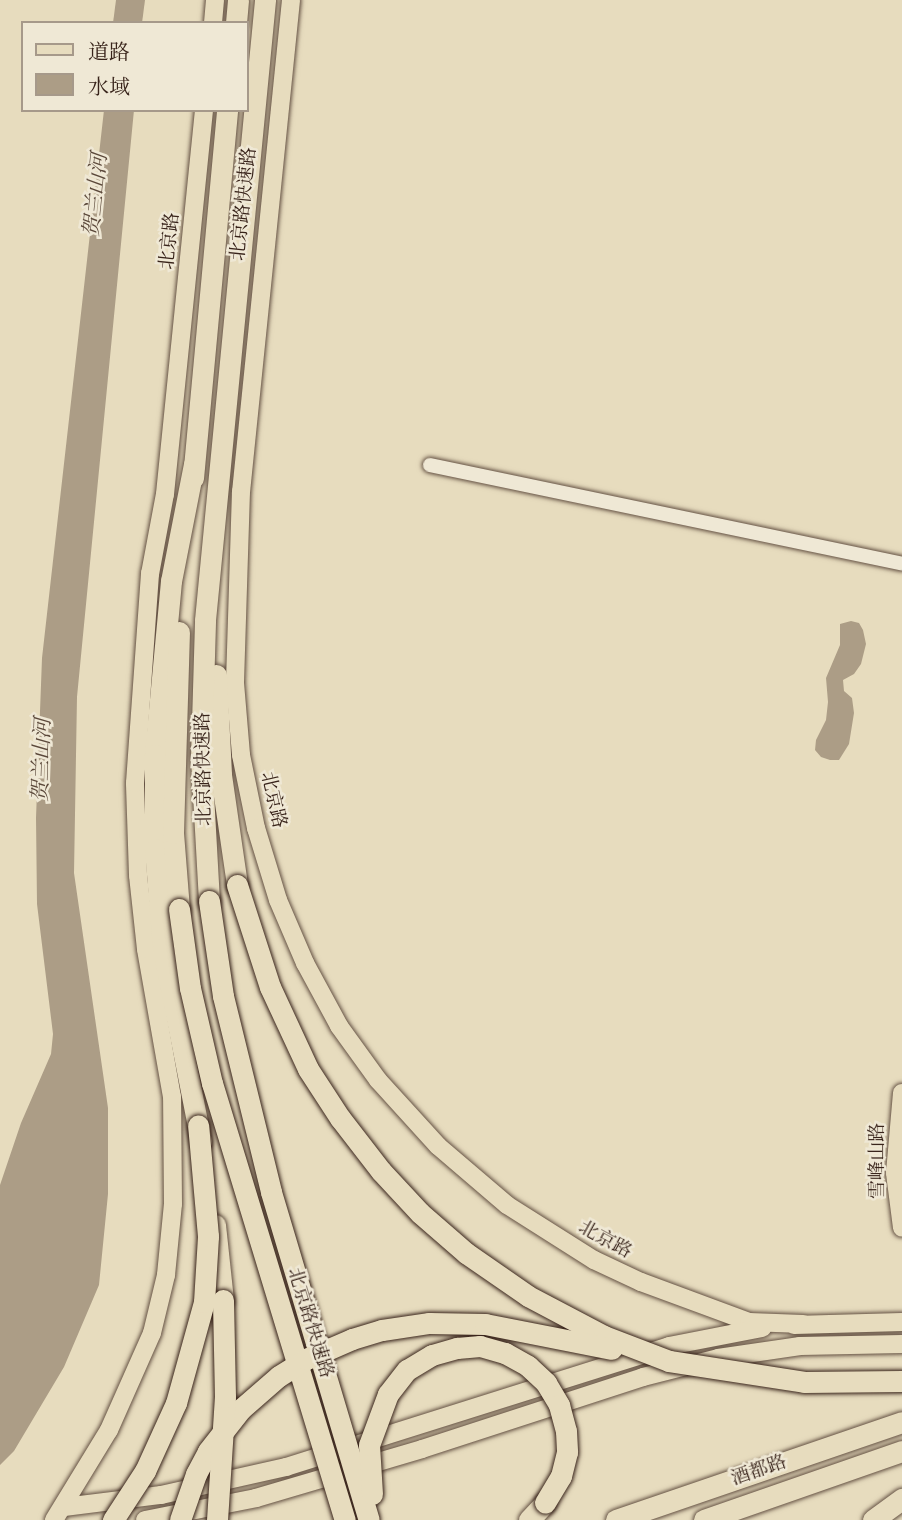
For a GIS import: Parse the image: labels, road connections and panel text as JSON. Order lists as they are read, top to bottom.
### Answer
{
  "streets": {
    "highway": ["北京路快速路", "酒都路"],
    "main road": ["北京路", "雪峰山路"]
  },
  "water": ["贺兰山河"],
  "legend": ["道路", "水域"]
}
